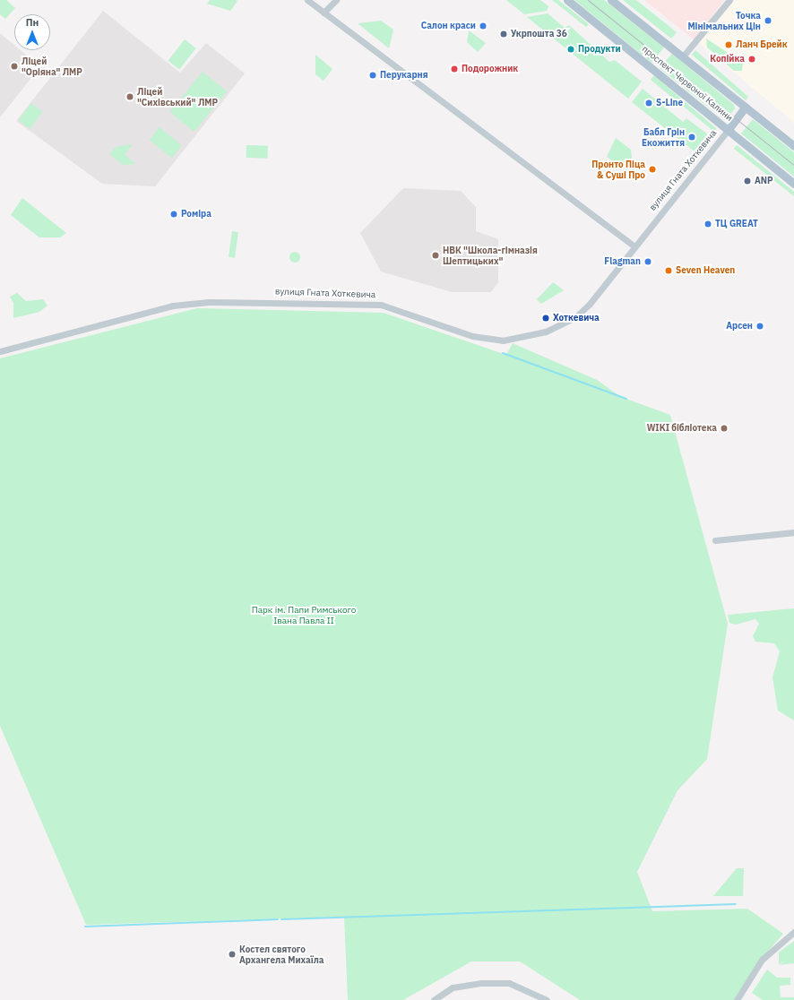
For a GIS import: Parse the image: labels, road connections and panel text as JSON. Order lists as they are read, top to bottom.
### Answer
{
  "streets": {
    "main road": ["проспект Червоної Калини", "вулиця Гната Хоткевича"]
  },
  "crossings": [
    ["проспект Червоної Калини", "вулиця Гната Хоткевича"]
  ],
  "parks": ["Парк ім. Папи Римського Івана Павла ІІ"],
  "places": [
    "Точка Мінімальних Цін",
    "Салон краси",
    "Укрпошта 36",
    "Ланч Брейк",
    "Продукти",
    "Копійка",
    "Ліцей \"Оріяна\" ЛМР",
    "Подорожник",
    "Перукарня",
    "Ліцей \"Сихівський\" ЛМР",
    "S-Line",
    "Бабл Грін Eкожиття",
    "Пронто Піца & Суші Про",
    "ANP",
    "Роміра",
    "ТЦ GREAT",
    "НВК \"Школа-гімназія Шептицьких\"",
    "Flagman",
    "Seven Heaven",
    "Хоткевича",
    "Арсен",
    "WIKI бібліотека",
    "Костел святого Архангела Михаїла"
  ],
  "north": "top"
}
